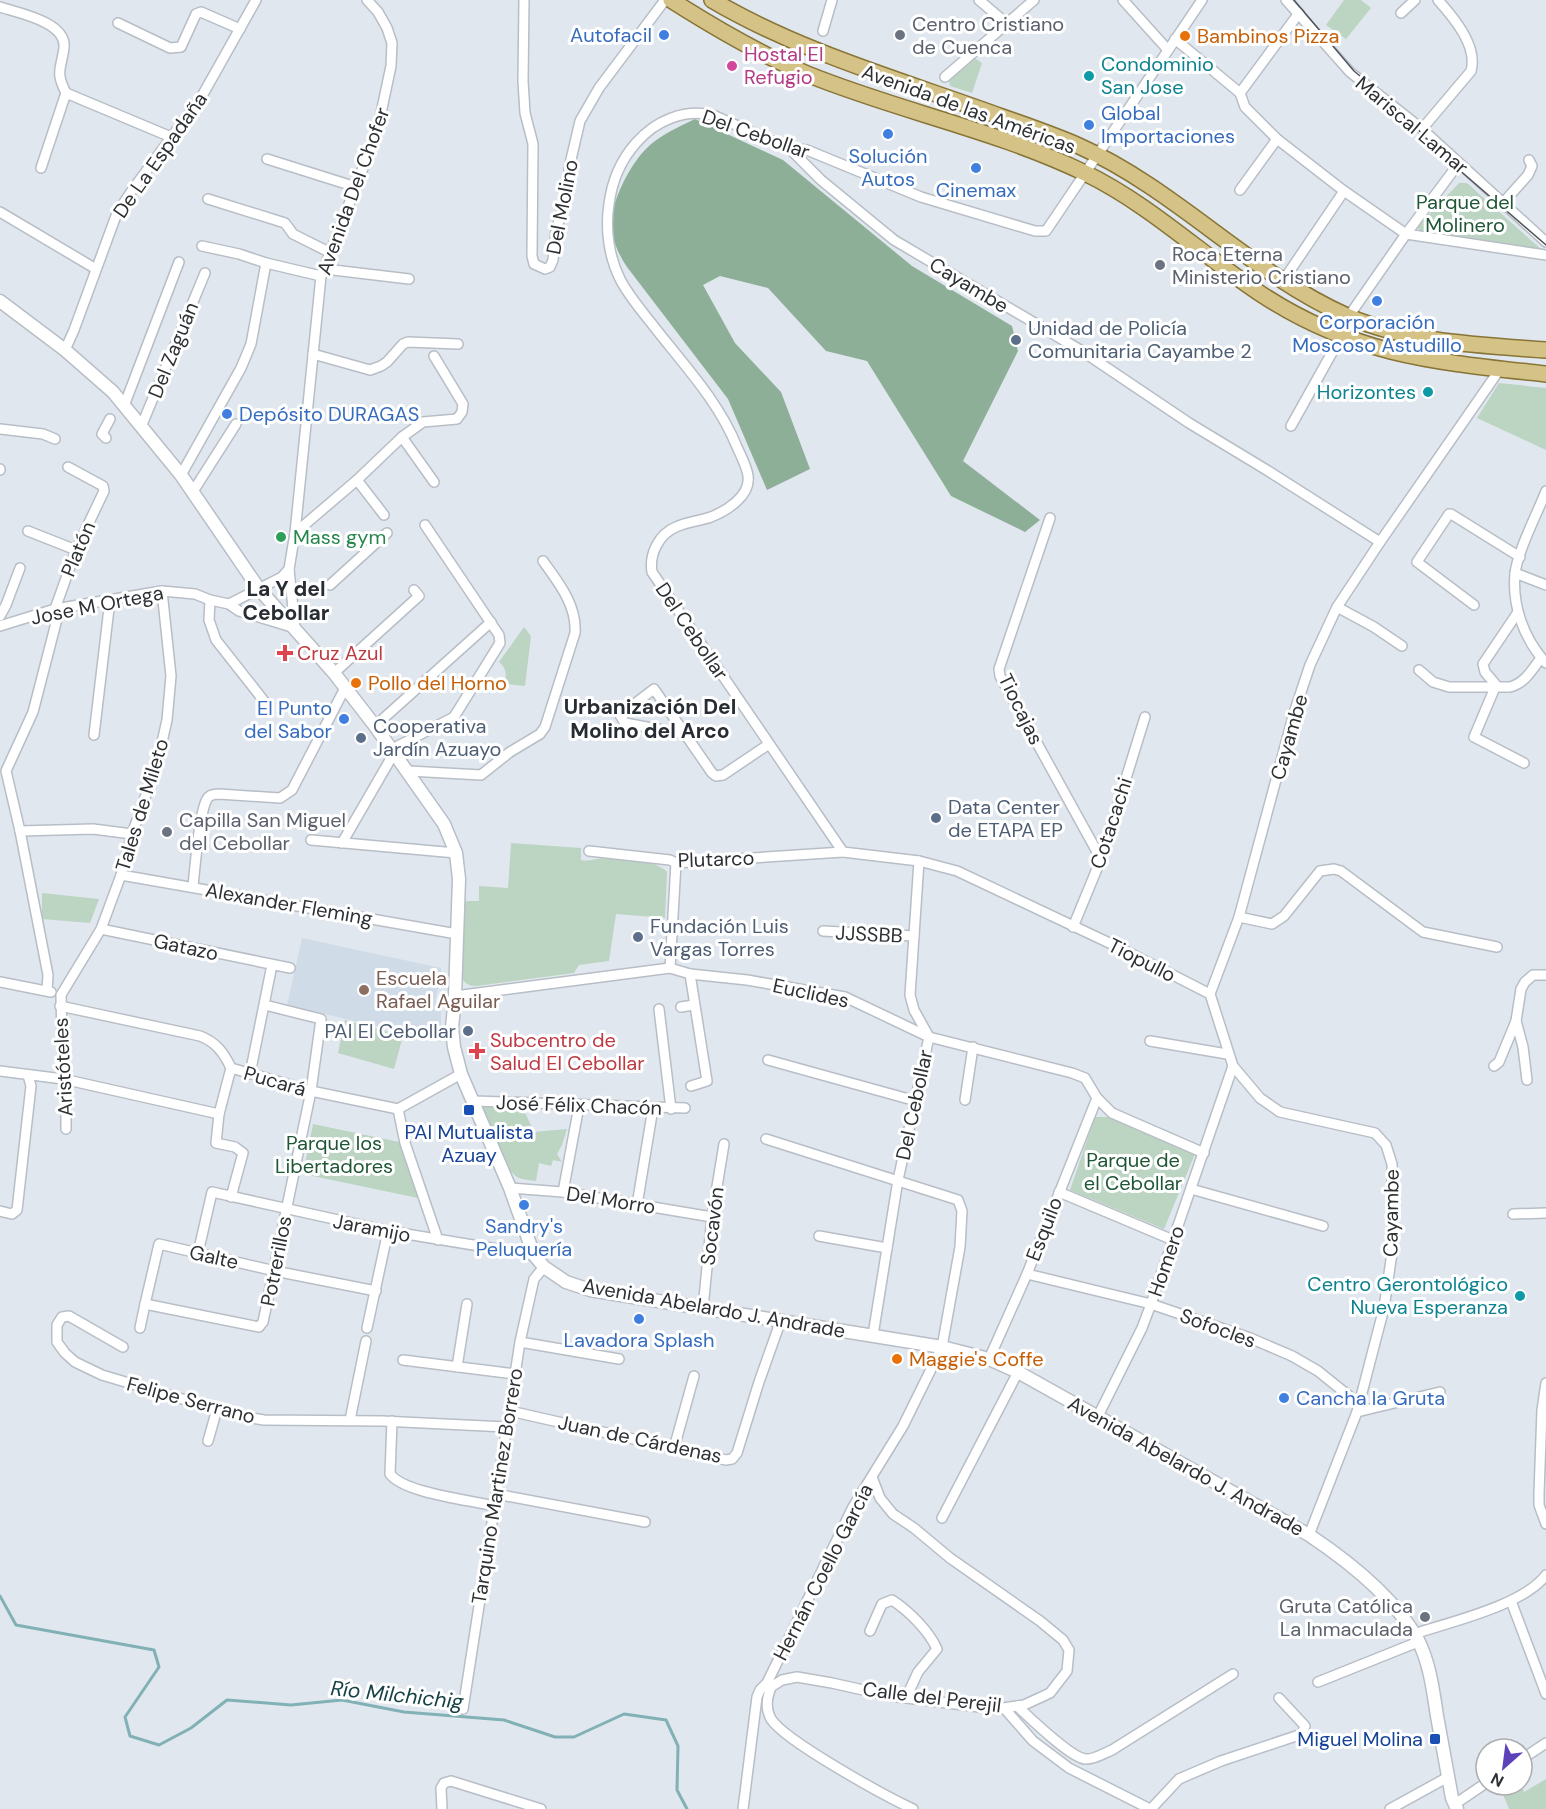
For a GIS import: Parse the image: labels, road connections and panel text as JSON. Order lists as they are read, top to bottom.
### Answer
{
  "streets": {
    "main road": ["Avenida de las Américas"],
    "street": [
      "Mariscal Lamar",
      "Del Cebollar",
      "De La Espadaña",
      "Avenida Del Chofer",
      "Del Molino",
      "Cayambe",
      "Del Zaguán",
      "Platón",
      "Jose M Ortega",
      "Tiocajas",
      "Tales de Mileto",
      "Cotacachi",
      "Plutarco",
      "Alexander Fleming",
      "JJSSBB",
      "Gatazo",
      "Tiopullo",
      "Euclides",
      "Aristóteles",
      "Pucará",
      "José Félix Chacón",
      "Del Morro",
      "Socavón",
      "Jaramijo",
      "Esquilo",
      "Galte",
      "Potrerillos",
      "Homero",
      "Avenida Abelardo J. Andrade",
      "Sofocles",
      "Felipe Serrano",
      "Juan de Cárdenas",
      "Tarquino Martinez Borrero",
      "Hernán Coello García",
      "Calle del Perejil"
    ]
  },
  "crossings": [
    ["Avenida de las Américas", "Del Cebollar"],
    ["Del Cebollar", "Cayambe"],
    ["Del Cebollar", "Plutarco"],
    ["Del Cebollar", "JJSSBB"],
    ["Del Cebollar", "Euclides"],
    ["Del Cebollar", "Avenida Abelardo J. Andrade"],
    ["Del Cebollar", "Hernán Coello García"],
    ["De La Espadaña", "Avenida Abelardo J. Andrade"],
    ["Avenida Del Chofer", "Jose M Ortega"],
    ["Avenida Del Chofer", "Avenida Abelardo J. Andrade"],
    ["Cayambe", "Tiopullo"],
    ["Cayambe", "Homero"],
    ["Cayambe", "Avenida Abelardo J. Andrade"],
    ["Cayambe", "Sofocles"],
    ["Del Zaguán", "Avenida Abelardo J. Andrade"],
    ["Platón", "Jose M Ortega"],
    ["Jose M Ortega", "Tales de Mileto"],
    ["Jose M Ortega", "Avenida Abelardo J. Andrade"],
    ["Tiocajas", "Cotacachi"],
    ["Tales de Mileto", "Alexander Fleming"],
    ["Tales de Mileto", "Gatazo"],
    ["Tales de Mileto", "Aristóteles"],
    ["Tales de Mileto", "Pucará"],
    ["Cotacachi", "Tiopullo"],
    ["Alexander Fleming", "Avenida Abelardo J. Andrade"],
    ["Euclides", "Esquilo"],
    ["Euclides", "Homero"],
    ["Euclides", "Avenida Abelardo J. Andrade"],
    ["Aristóteles", "Pucará"],
    ["Pucará", "Potrerillos"],
    ["José Félix Chacón", "Avenida Abelardo J. Andrade"],
    ["Del Morro", "Socavón"],
    ["Del Morro", "Avenida Abelardo J. Andrade"],
    ["Socavón", "Avenida Abelardo J. Andrade"],
    ["Jaramijo", "Galte"],
    ["Jaramijo", "Potrerillos"],
    ["Jaramijo", "Avenida Abelardo J. Andrade"],
    ["Esquilo", "Avenida Abelardo J. Andrade"],
    ["Esquilo", "Sofocles"],
    ["Galte", "Potrerillos"],
    ["Homero", "Avenida Abelardo J. Andrade"],
    ["Homero", "Sofocles"],
    ["Avenida Abelardo J. Andrade", "Juan de Cárdenas"],
    ["Avenida Abelardo J. Andrade", "Tarquino Martinez Borrero"],
    ["Avenida Abelardo J. Andrade", "Hernán Coello García"],
    ["Felipe Serrano", "Tarquino Martinez Borrero"],
    ["Juan de Cárdenas", "Tarquino Martinez Borrero"],
    ["Hernán Coello García", "Calle del Perejil"]
  ],
  "districts": ["La Y del Cebollar", "Urbanización Del Molino del Arco"],
  "water": ["Río Milchichig"],
  "parks": ["Parque del Molinero", "Parque los Libertadores", "Parque de el Cebollar"],
  "places": {
    "other": [
      "Autofacil",
      "Centro Cristiano de Cuenca",
      "Bambinos Pizza",
      "Hostal El Refugio",
      "Condominio San Jose",
      "Global Importaciones",
      "Solución Autos",
      "Cinemax",
      "Roca Eterna Ministerio Cristiano",
      "Corporación Moscoso Astudillo",
      "Unidad de Policía Comunitaria Cayambe 2",
      "Horizontes",
      "Depósito DURAGAS",
      "Mass gym",
      "Pollo del Horno",
      "El Punto del Sabor",
      "Cooperativa Jardín Azuayo",
      "Data Center de ETAPA EP",
      "Capilla San Miguel del Cebollar",
      "Fundación Luis Vargas Torres",
      "Escuela Rafael Aguilar",
      "PAI El Cebollar",
      "Sandry's Peluquería",
      "Centro Gerontológico Nueva Esperanza",
      "Lavadora Splash",
      "Maggie's Coffe",
      "Cancha la Gruta",
      "Gruta Católica La Inmaculada"
    ],
    "health": ["Cruz Azul", "Subcentro de Salud El Cebollar"],
    "transit": ["PAI Mutualista Azuay", "Miguel Molina"]
  },
  "north": "bottom left"
}
